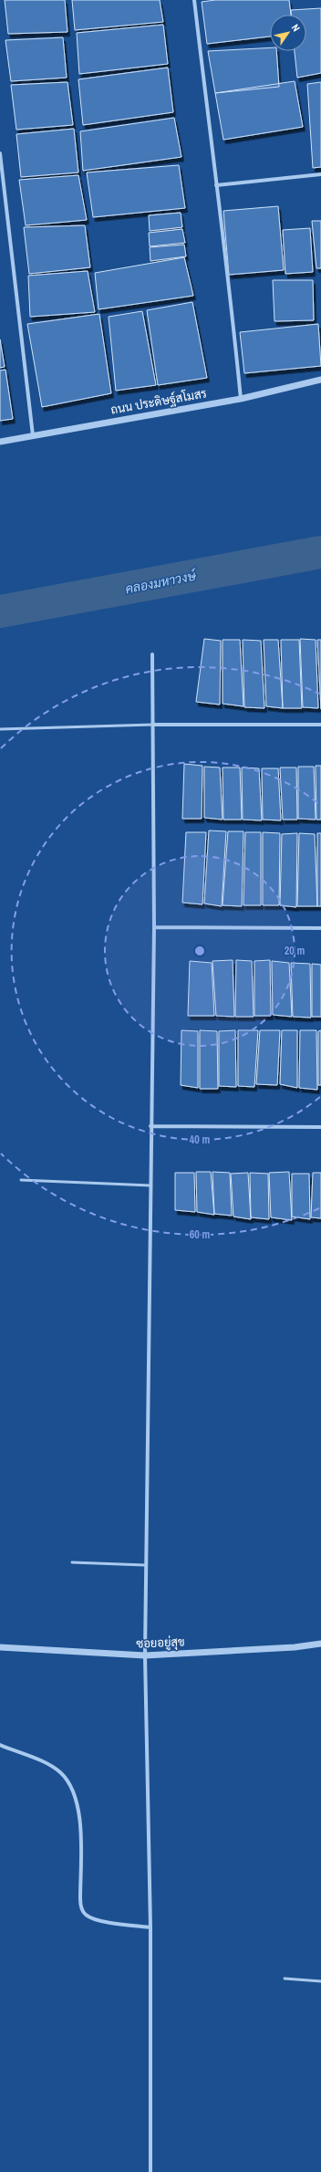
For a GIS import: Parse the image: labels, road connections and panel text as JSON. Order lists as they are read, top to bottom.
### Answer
{
  "streets": {
    "street": ["ถนน ประดิษฐ์สโมสร", "ซอยอยู่สุข"]
  },
  "water": ["คลองมหาวงษ์"],
  "north": "top right",
  "rings": ["20 m", "40 m", "60 m"]
}
